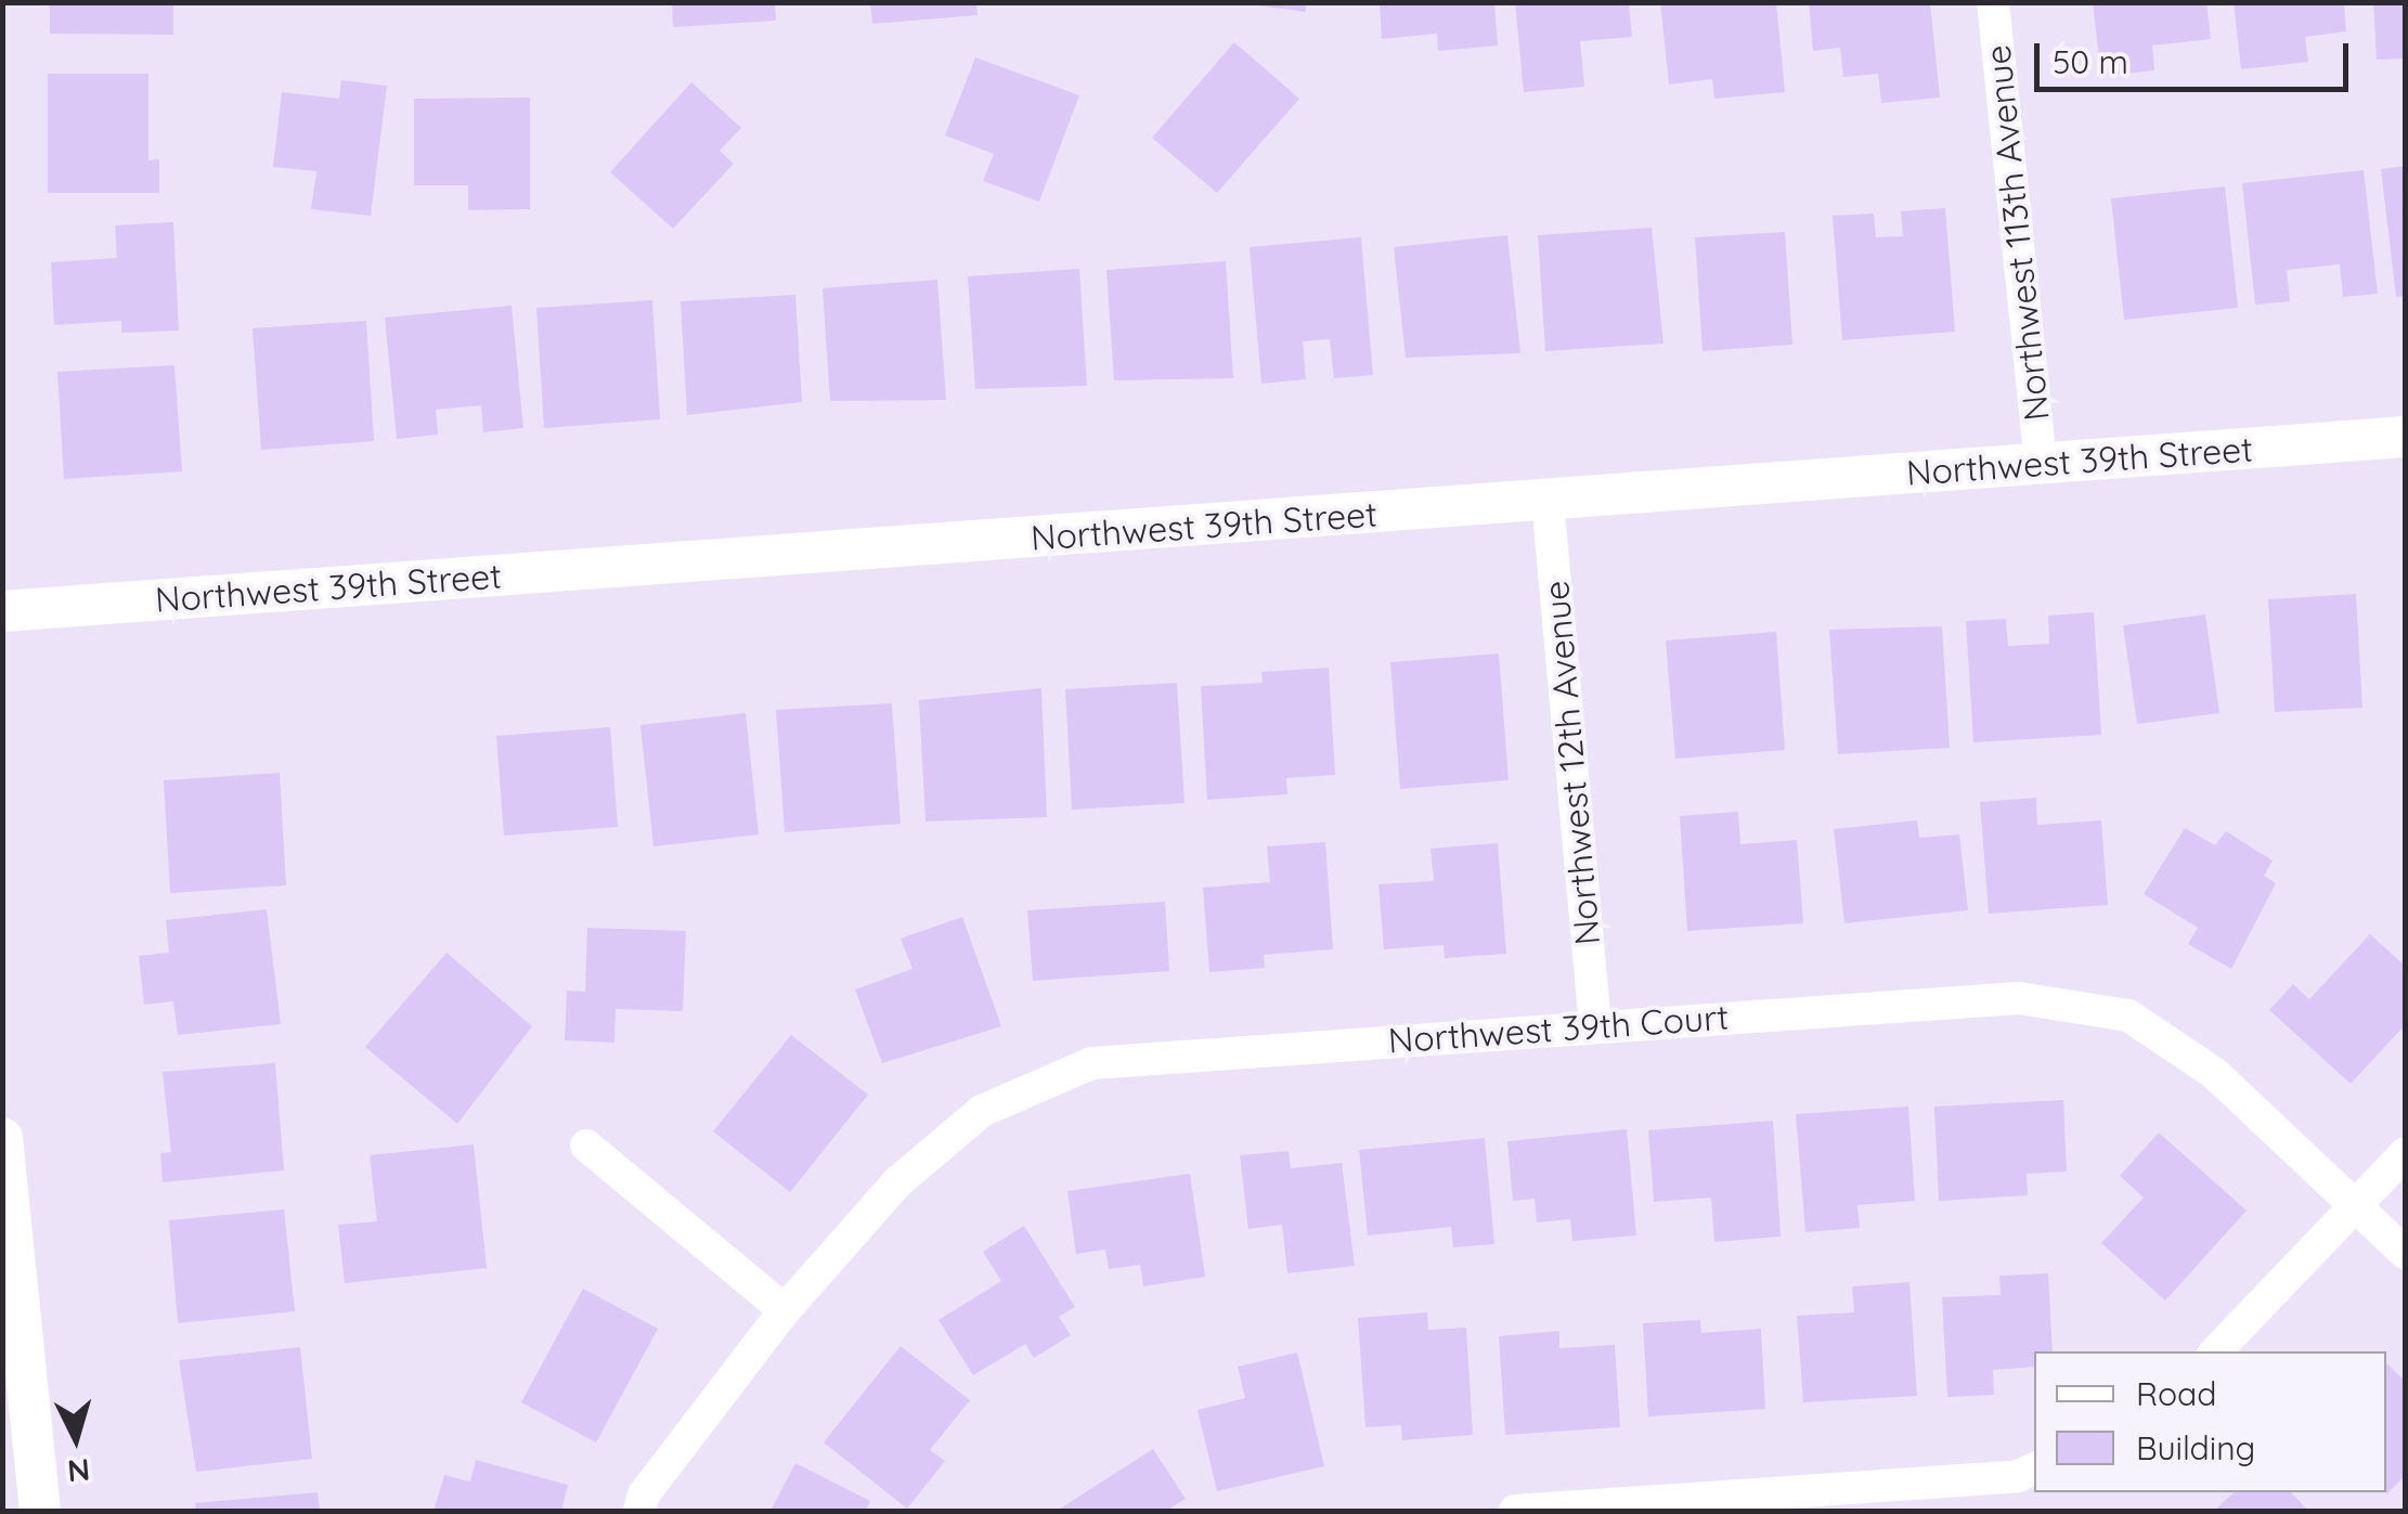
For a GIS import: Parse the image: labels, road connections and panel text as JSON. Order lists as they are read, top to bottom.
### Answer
{
  "streets": {
    "street": [
      "Northwest 113th Avenue",
      "Northwest 39th Street",
      "Northwest 12th Avenue",
      "Northwest 39th Court"
    ]
  },
  "crossings": [
    ["Northwest 113th Avenue", "Northwest 39th Street"],
    ["Northwest 39th Street", "Northwest 12th Avenue"],
    ["Northwest 12th Avenue", "Northwest 39th Court"]
  ],
  "legend": ["Road", "Building"],
  "scale_bar": "50 m",
  "north": "bottom"
}
